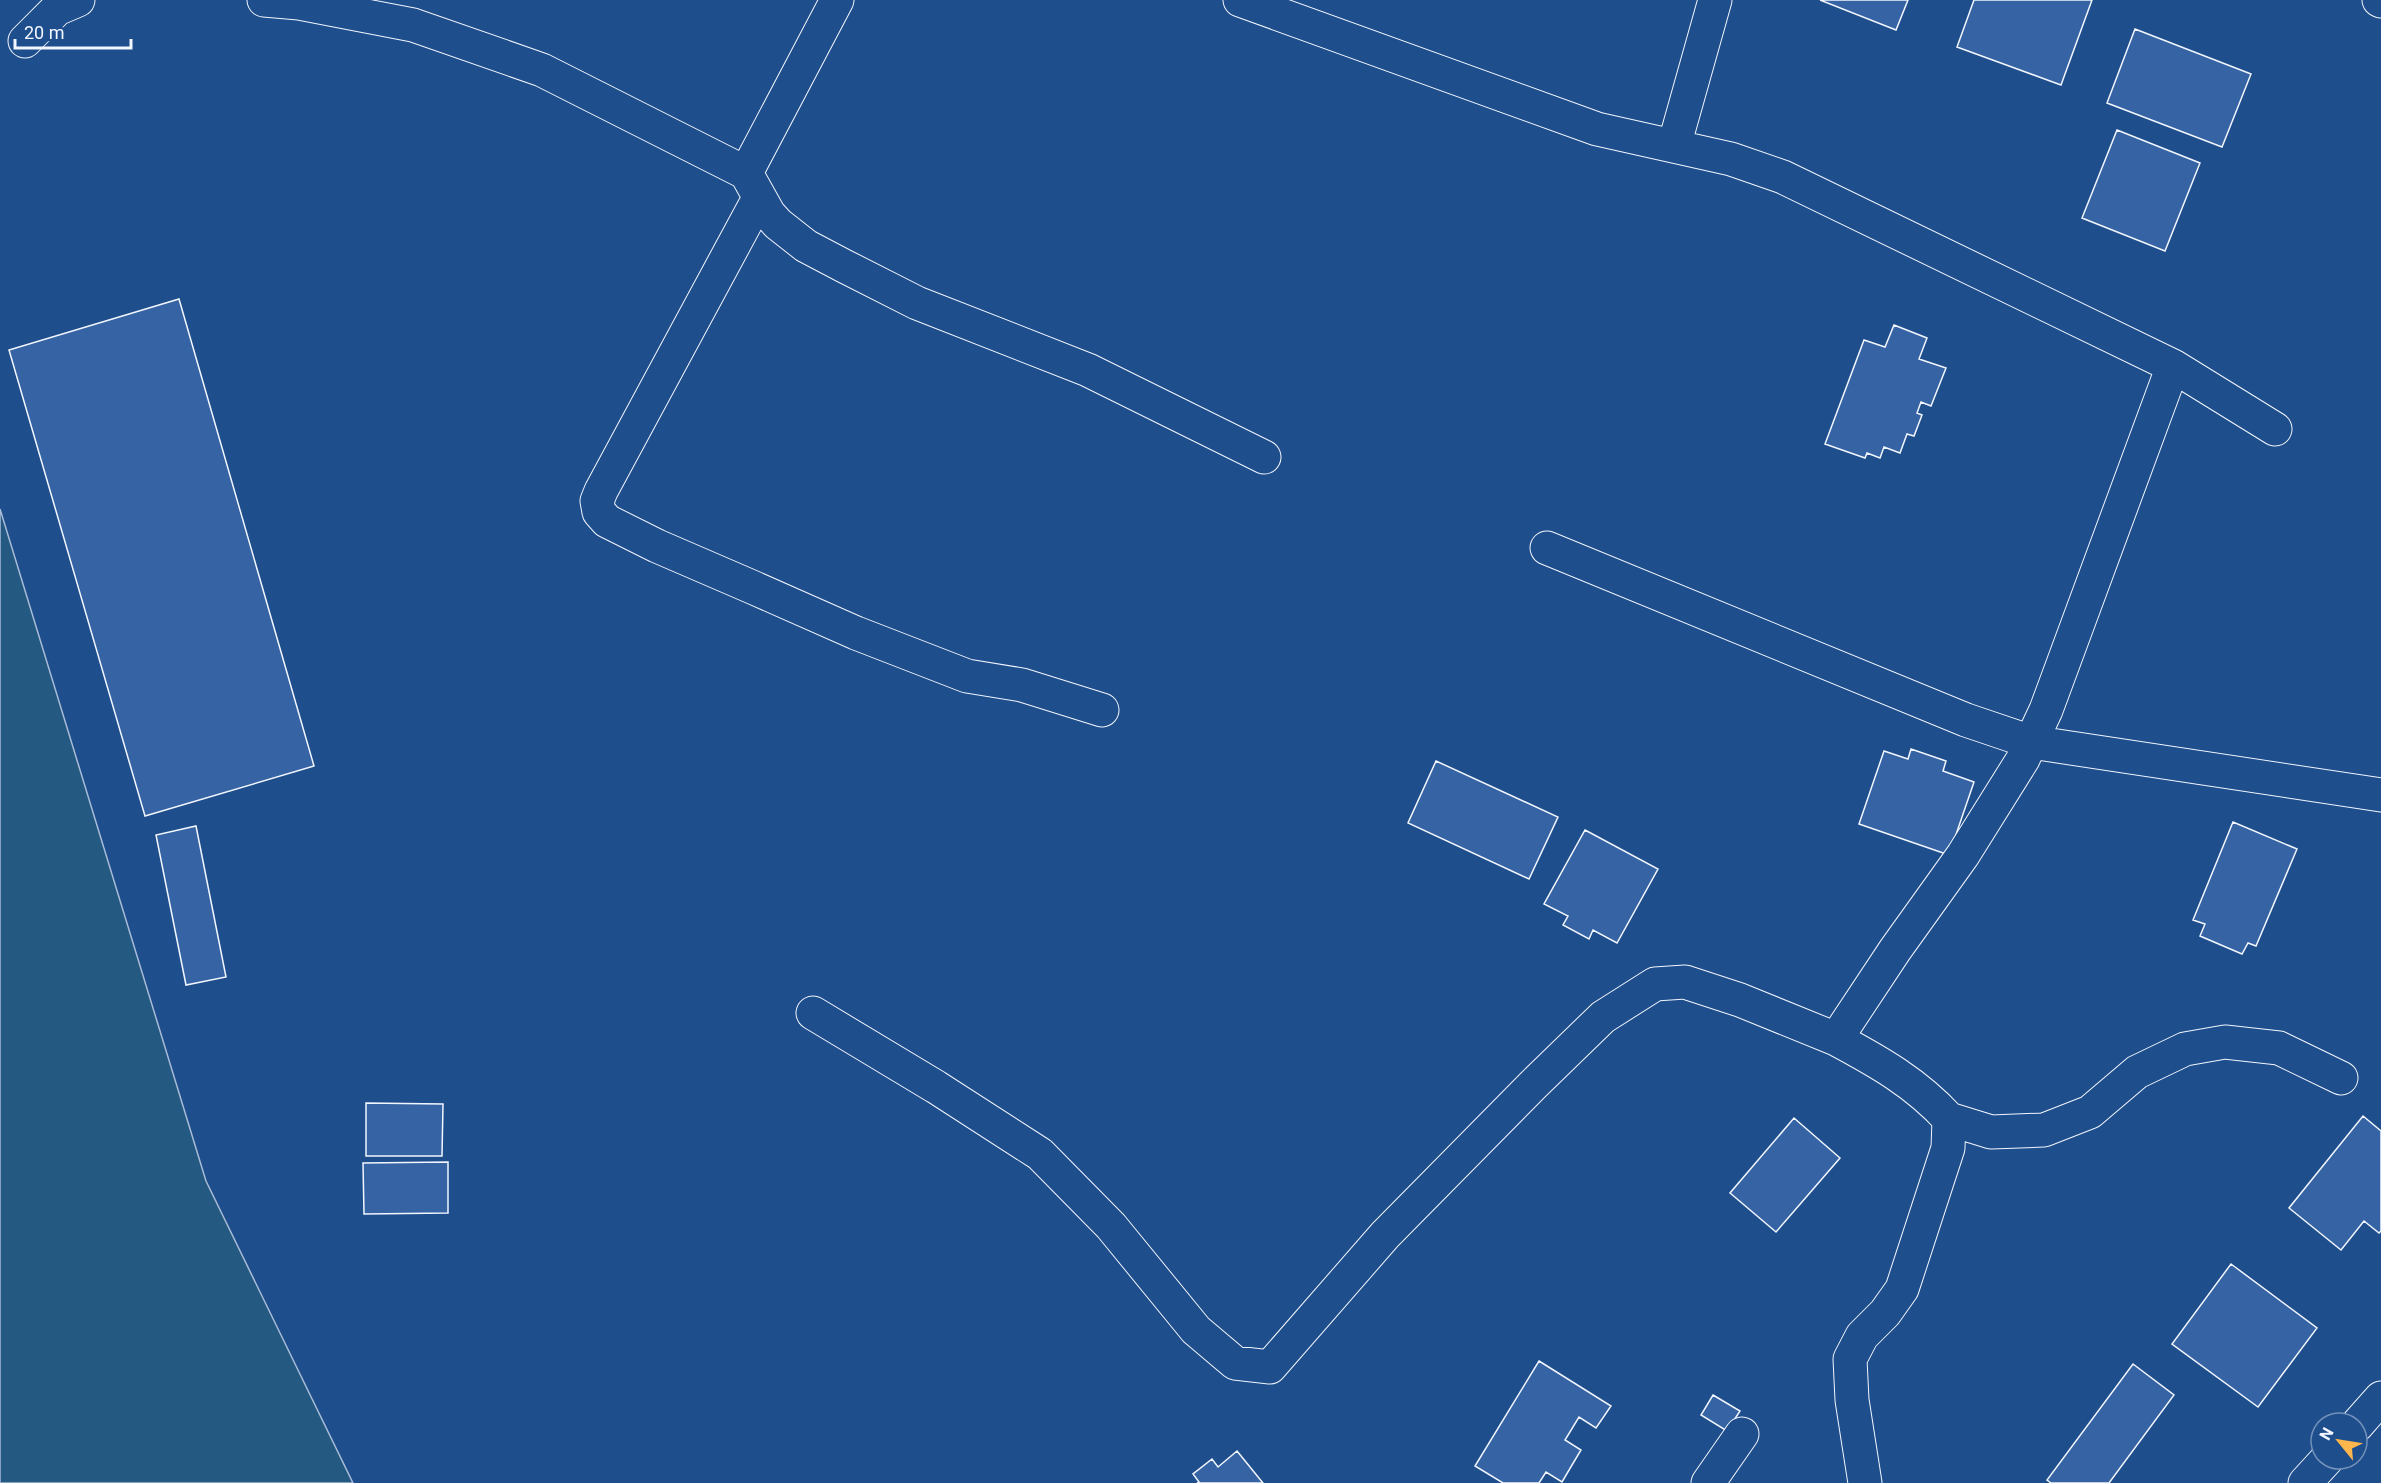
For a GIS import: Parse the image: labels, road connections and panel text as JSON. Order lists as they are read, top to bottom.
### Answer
{
  "scale_bar": "20 m",
  "north": "top left"
}
